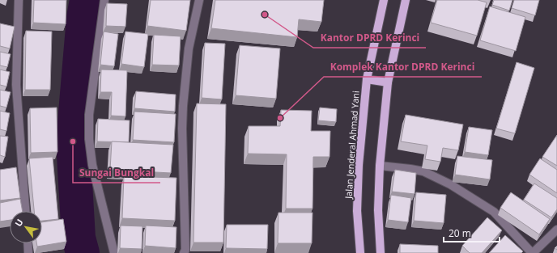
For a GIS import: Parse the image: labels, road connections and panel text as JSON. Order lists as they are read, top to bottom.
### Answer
{
  "streets": {
    "main road": ["Jalan Jenderal Ahmad Yani"]
  },
  "places": ["Kantor DPRD Kerinci", "Komplek Kantor DPRD Kerinci", "Sungai Bungkal"],
  "scale_bar": "20 m",
  "north": "top left"
}
